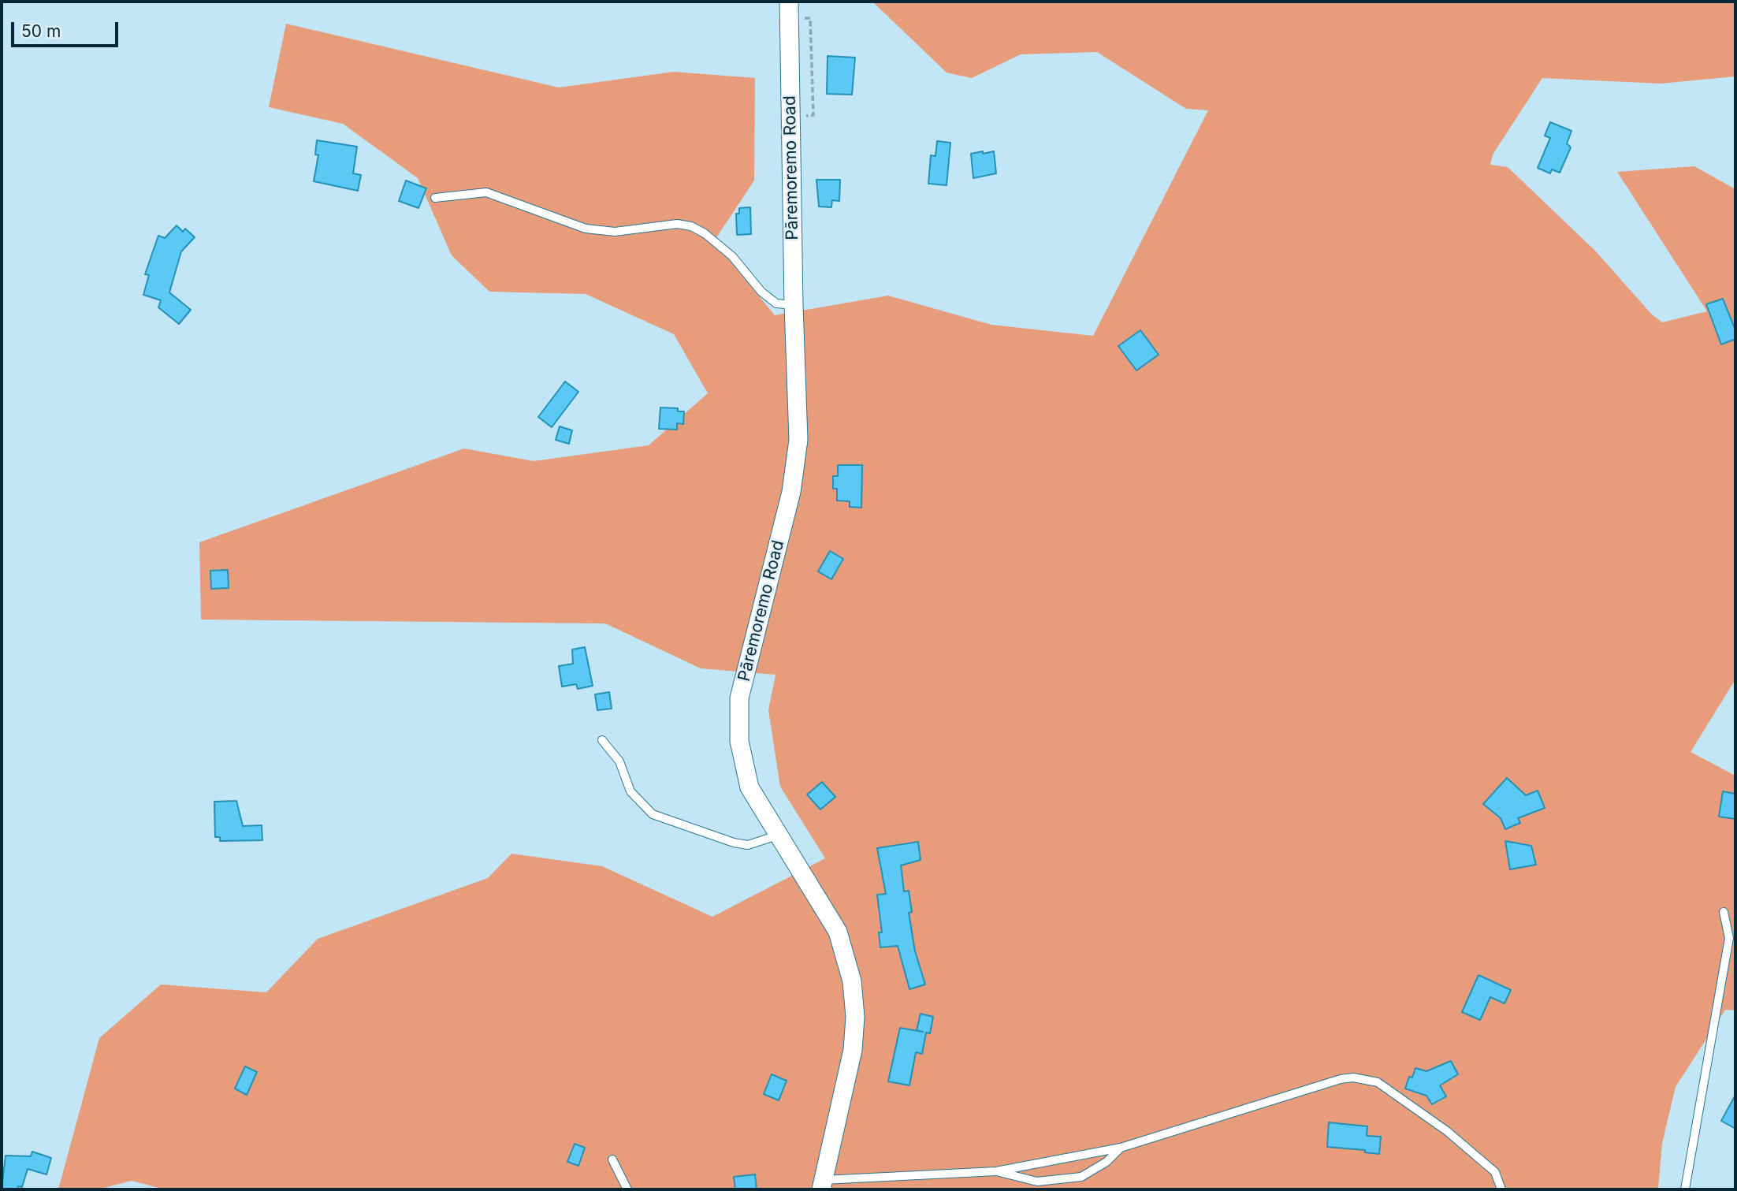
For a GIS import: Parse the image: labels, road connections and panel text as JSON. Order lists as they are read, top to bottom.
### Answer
{
  "streets": {
    "street": ["Pāremoremo Road"]
  },
  "scale_bar": "50 m"
}
